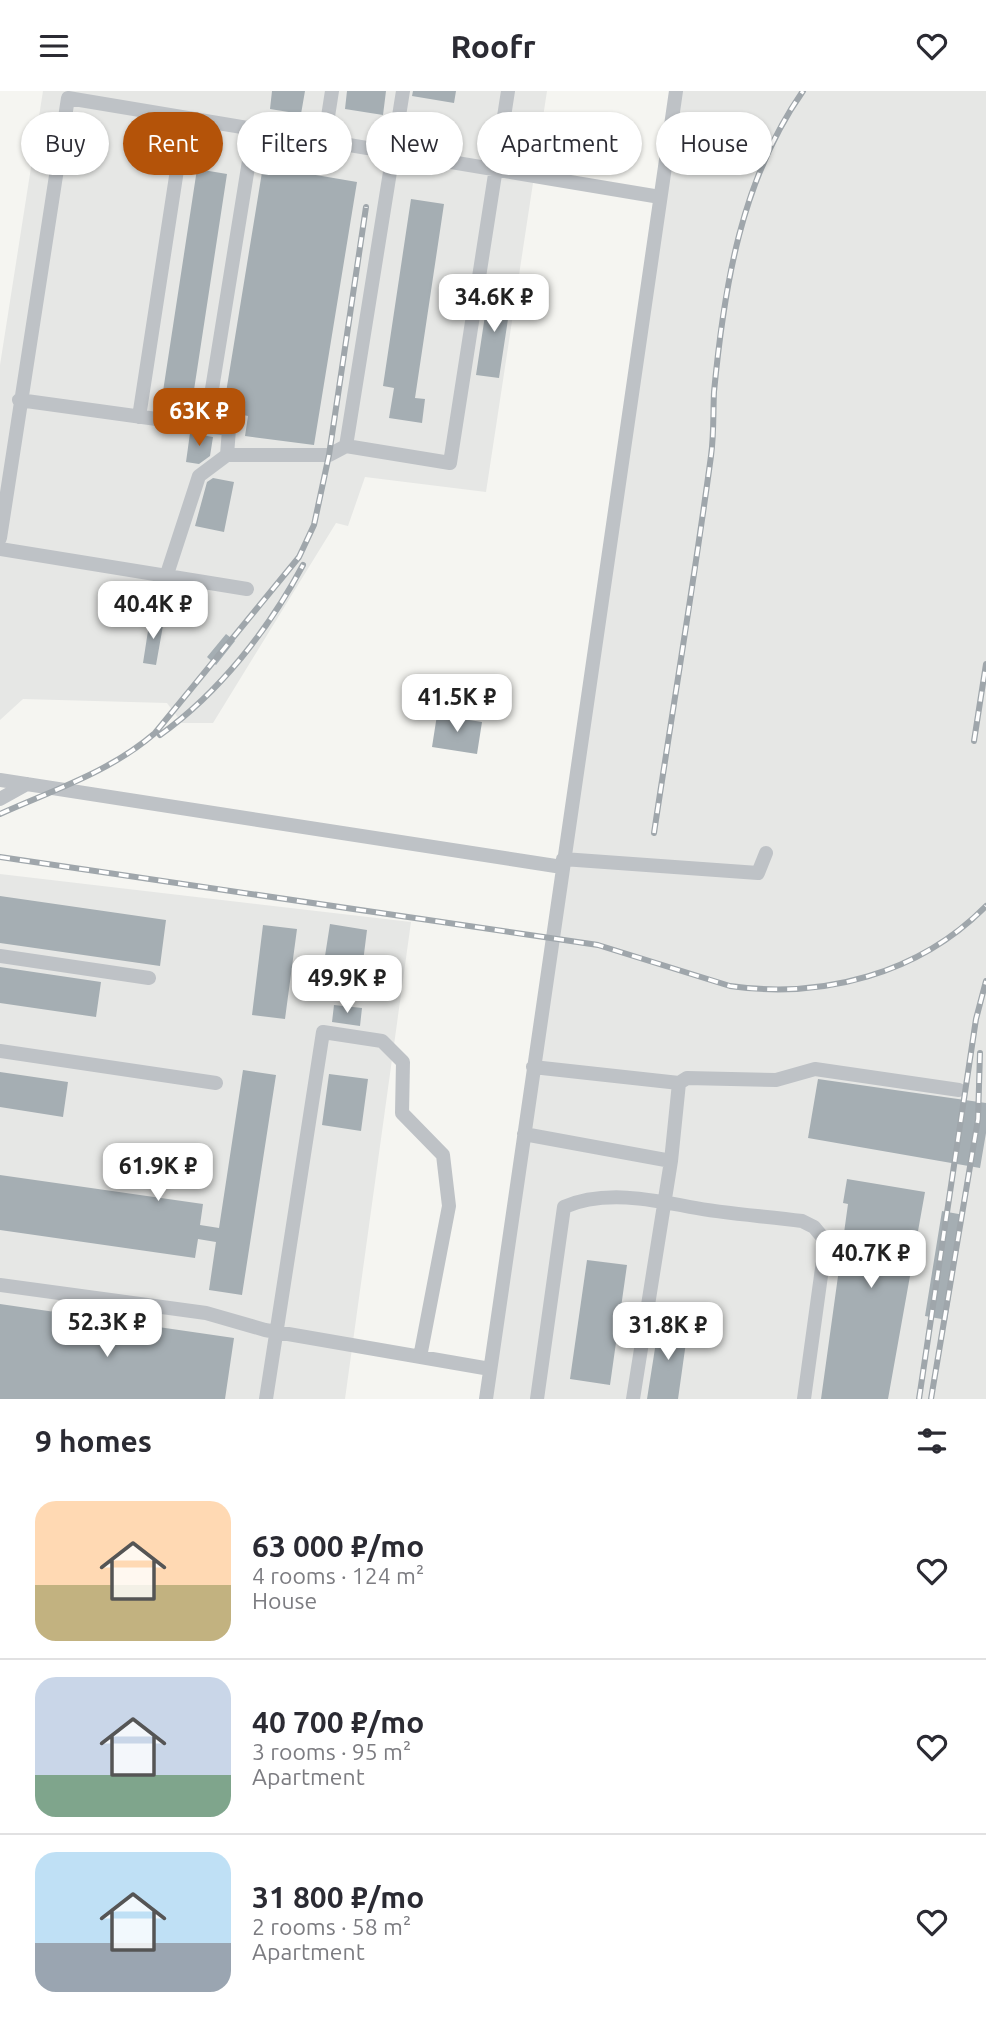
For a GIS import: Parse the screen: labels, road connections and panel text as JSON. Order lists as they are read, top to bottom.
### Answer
{
  "page": {
    "header": "Roofr",
    "chip": [
      "Buy",
      "Rent",
      "Filters",
      "New",
      "Apartment",
      "House"
    ],
    "price": [
      "34.6K ₽",
      "63K ₽",
      "40.4K ₽",
      "41.5K ₽",
      "49.9K ₽",
      "61.9K ₽",
      "40.7K ₽",
      "52.3K ₽",
      "31.8K ₽"
    ],
    "heading": "9 homes",
    "list": [
      {
        "name": "63 000 ₽/mo",
        "note": "4 rooms · 124 m² · House"
      },
      {
        "name": "40 700 ₽/mo",
        "note": "3 rooms · 95 m² · Apartment"
      },
      {
        "name": "31 800 ₽/mo",
        "note": "2 rooms · 58 m² · Apartment"
      }
    ]
  }
}
